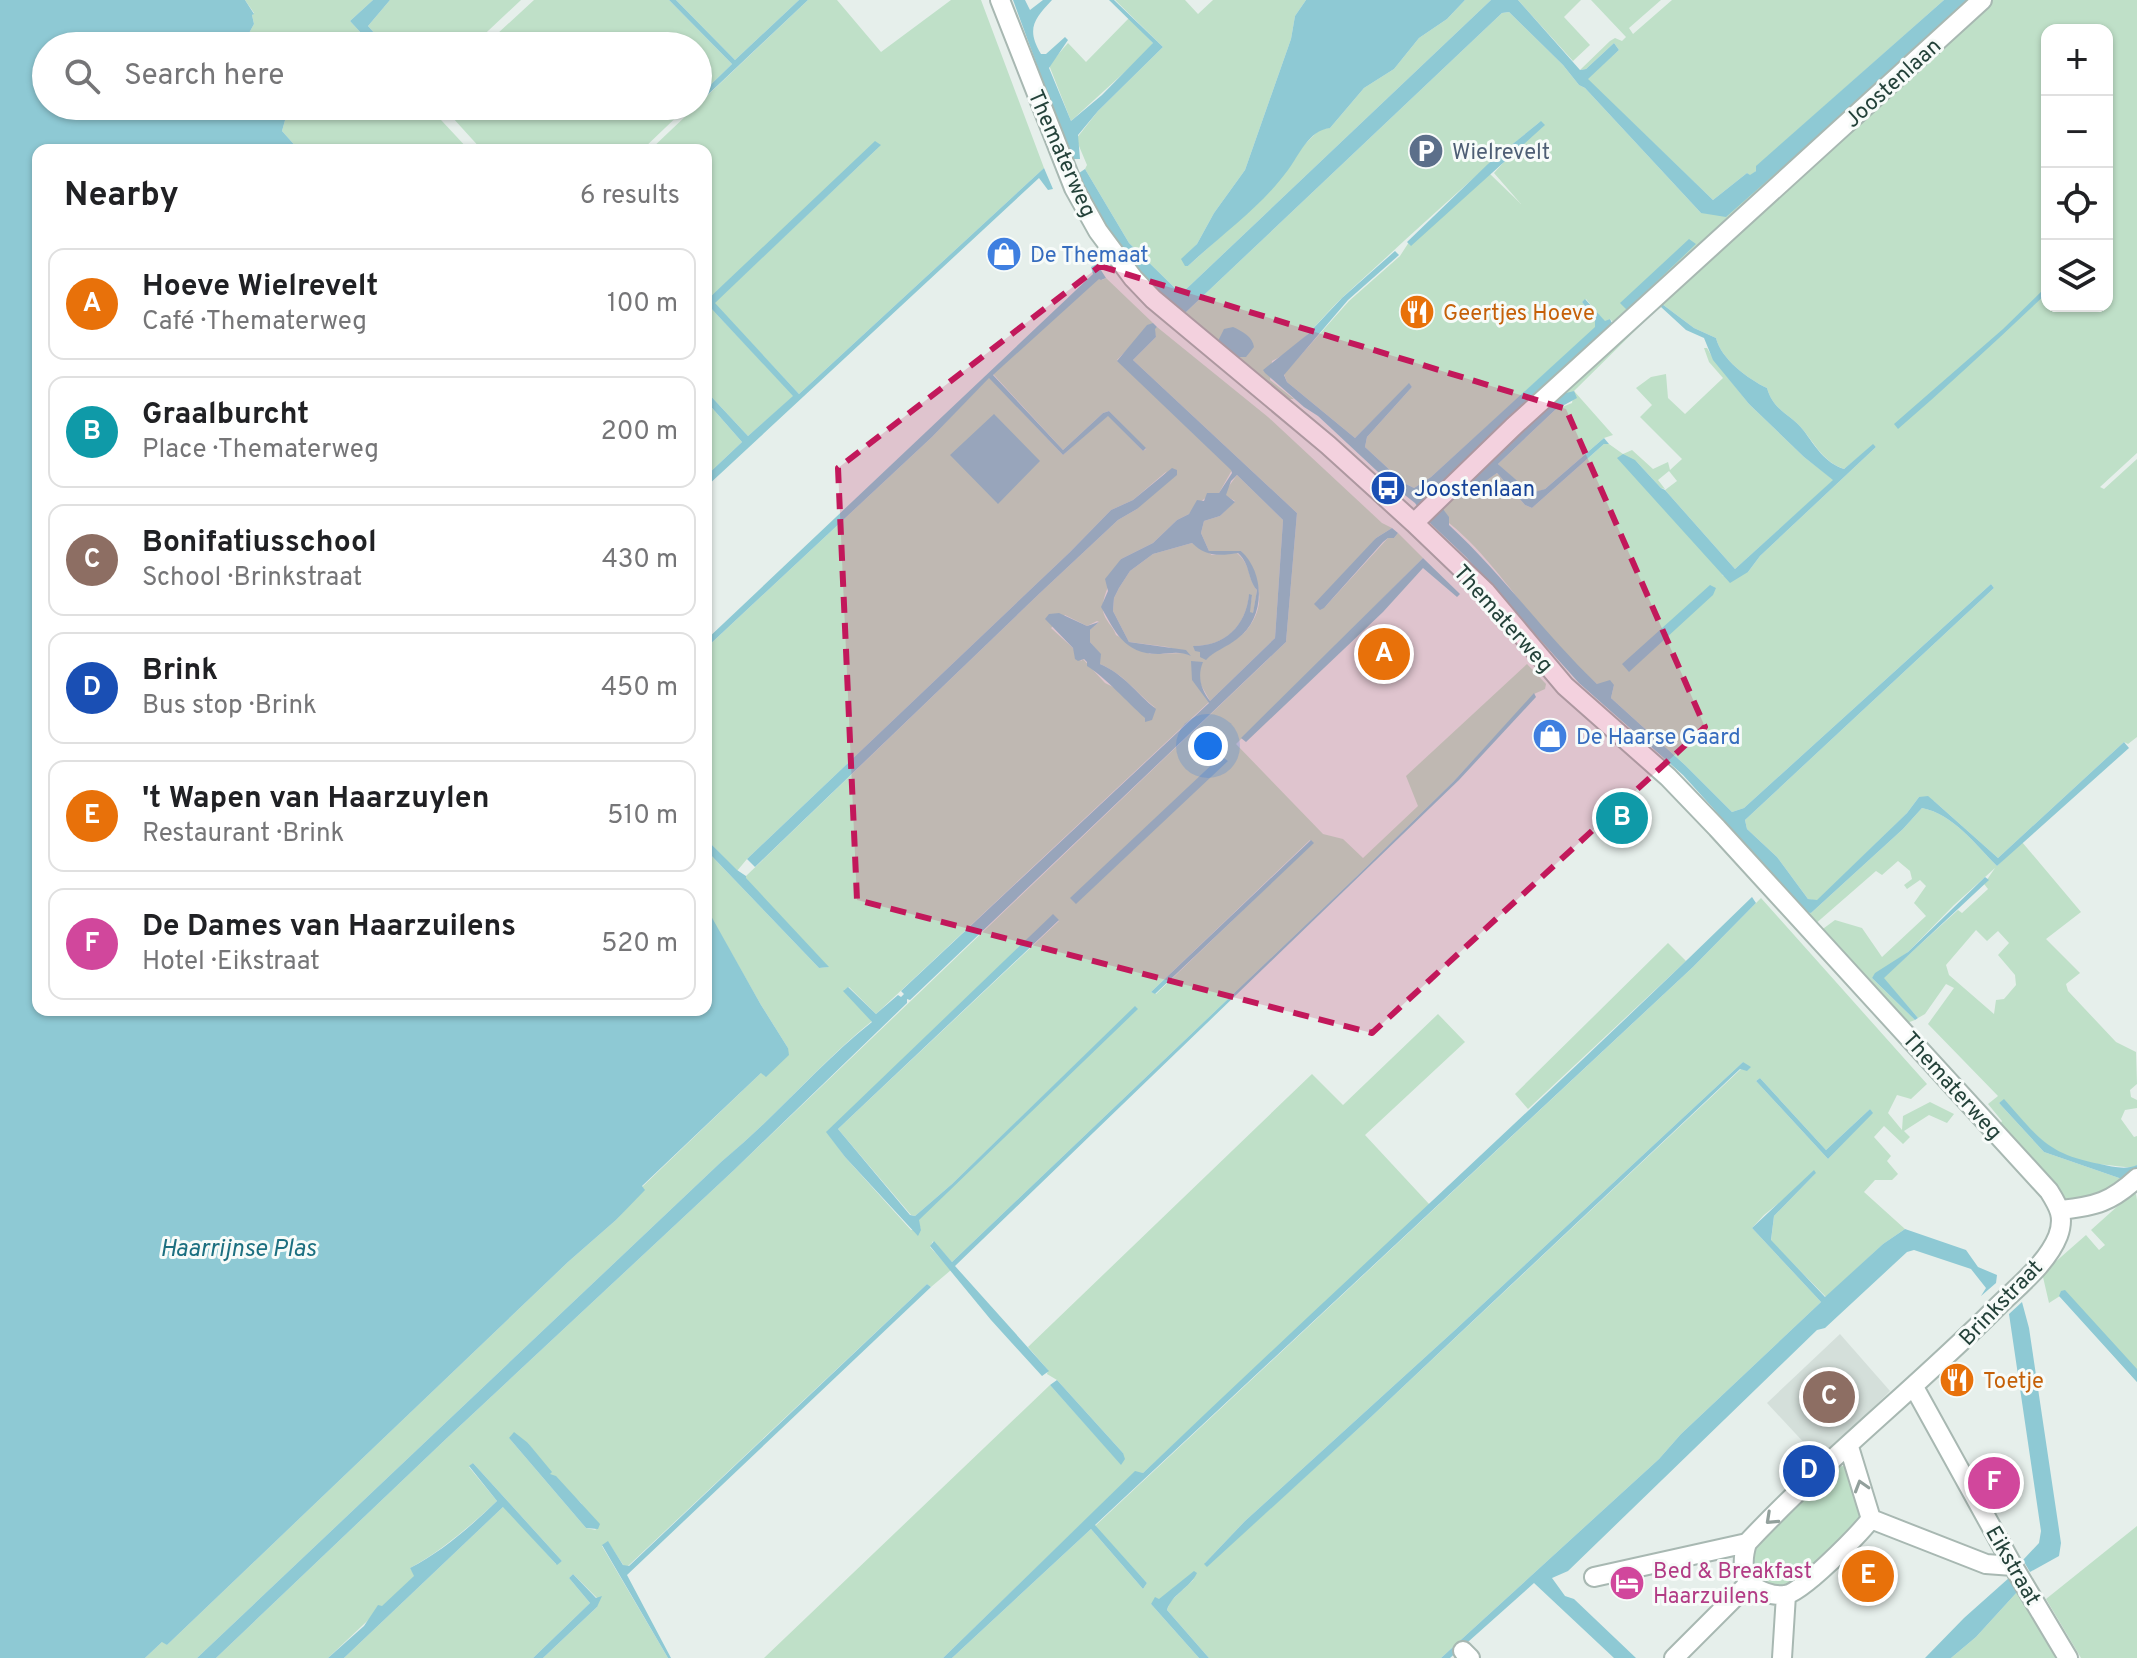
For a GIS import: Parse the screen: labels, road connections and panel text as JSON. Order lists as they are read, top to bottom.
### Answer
{
  "streets": {
    "street": [
      "Joostenlaan",
      "Thematerweg",
      "Brinkstraat",
      "Eikstraat"
    ]
  },
  "crossings": [
    ["Joostenlaan", "Thematerweg"],
    ["Thematerweg", "Brinkstraat"],
    ["Brinkstraat", "Eikstraat"]
  ],
  "water": ["Haarrijnse Plas"],
  "places": {
    "parking": ["Wielrevelt"],
    "shop": ["De Themaat", "De Haarse Gaard"],
    "restaurant": ["Geertjes Hoeve", "Toetje"],
    "bus stop": ["Joostenlaan"],
    "hotel": ["Bed & Breakfast Haarzuilens"]
  },
  "page": {
    "map_buttons": ["+", "−"],
    "search": "Search here",
    "heading": ["Nearby", "6 results"],
    "list": [
      {
        "mark": "A",
        "name": "Hoeve Wielrevelt",
        "note": "Café · Thematerweg",
        "value": "100 m"
      },
      {
        "mark": "B",
        "name": "Graalburcht",
        "note": "Place · Thematerweg",
        "value": "200 m"
      },
      {
        "mark": "C",
        "name": "Bonifatiusschool",
        "note": "School · Brinkstraat",
        "value": "430 m"
      },
      {
        "mark": "D",
        "name": "Brink",
        "note": "Bus stop · Brink",
        "value": "450 m"
      },
      {
        "mark": "E",
        "name": "'t Wapen van Haarzuylen",
        "note": "Restaurant · Brink",
        "value": "510 m"
      },
      {
        "mark": "F",
        "name": "De Dames van Haarzuilens",
        "note": "Hotel · Eikstraat",
        "value": "520 m"
      }
    ],
    "pins": [
      "A",
      "B",
      "C",
      "D",
      "F",
      "E"
    ]
  }
}
